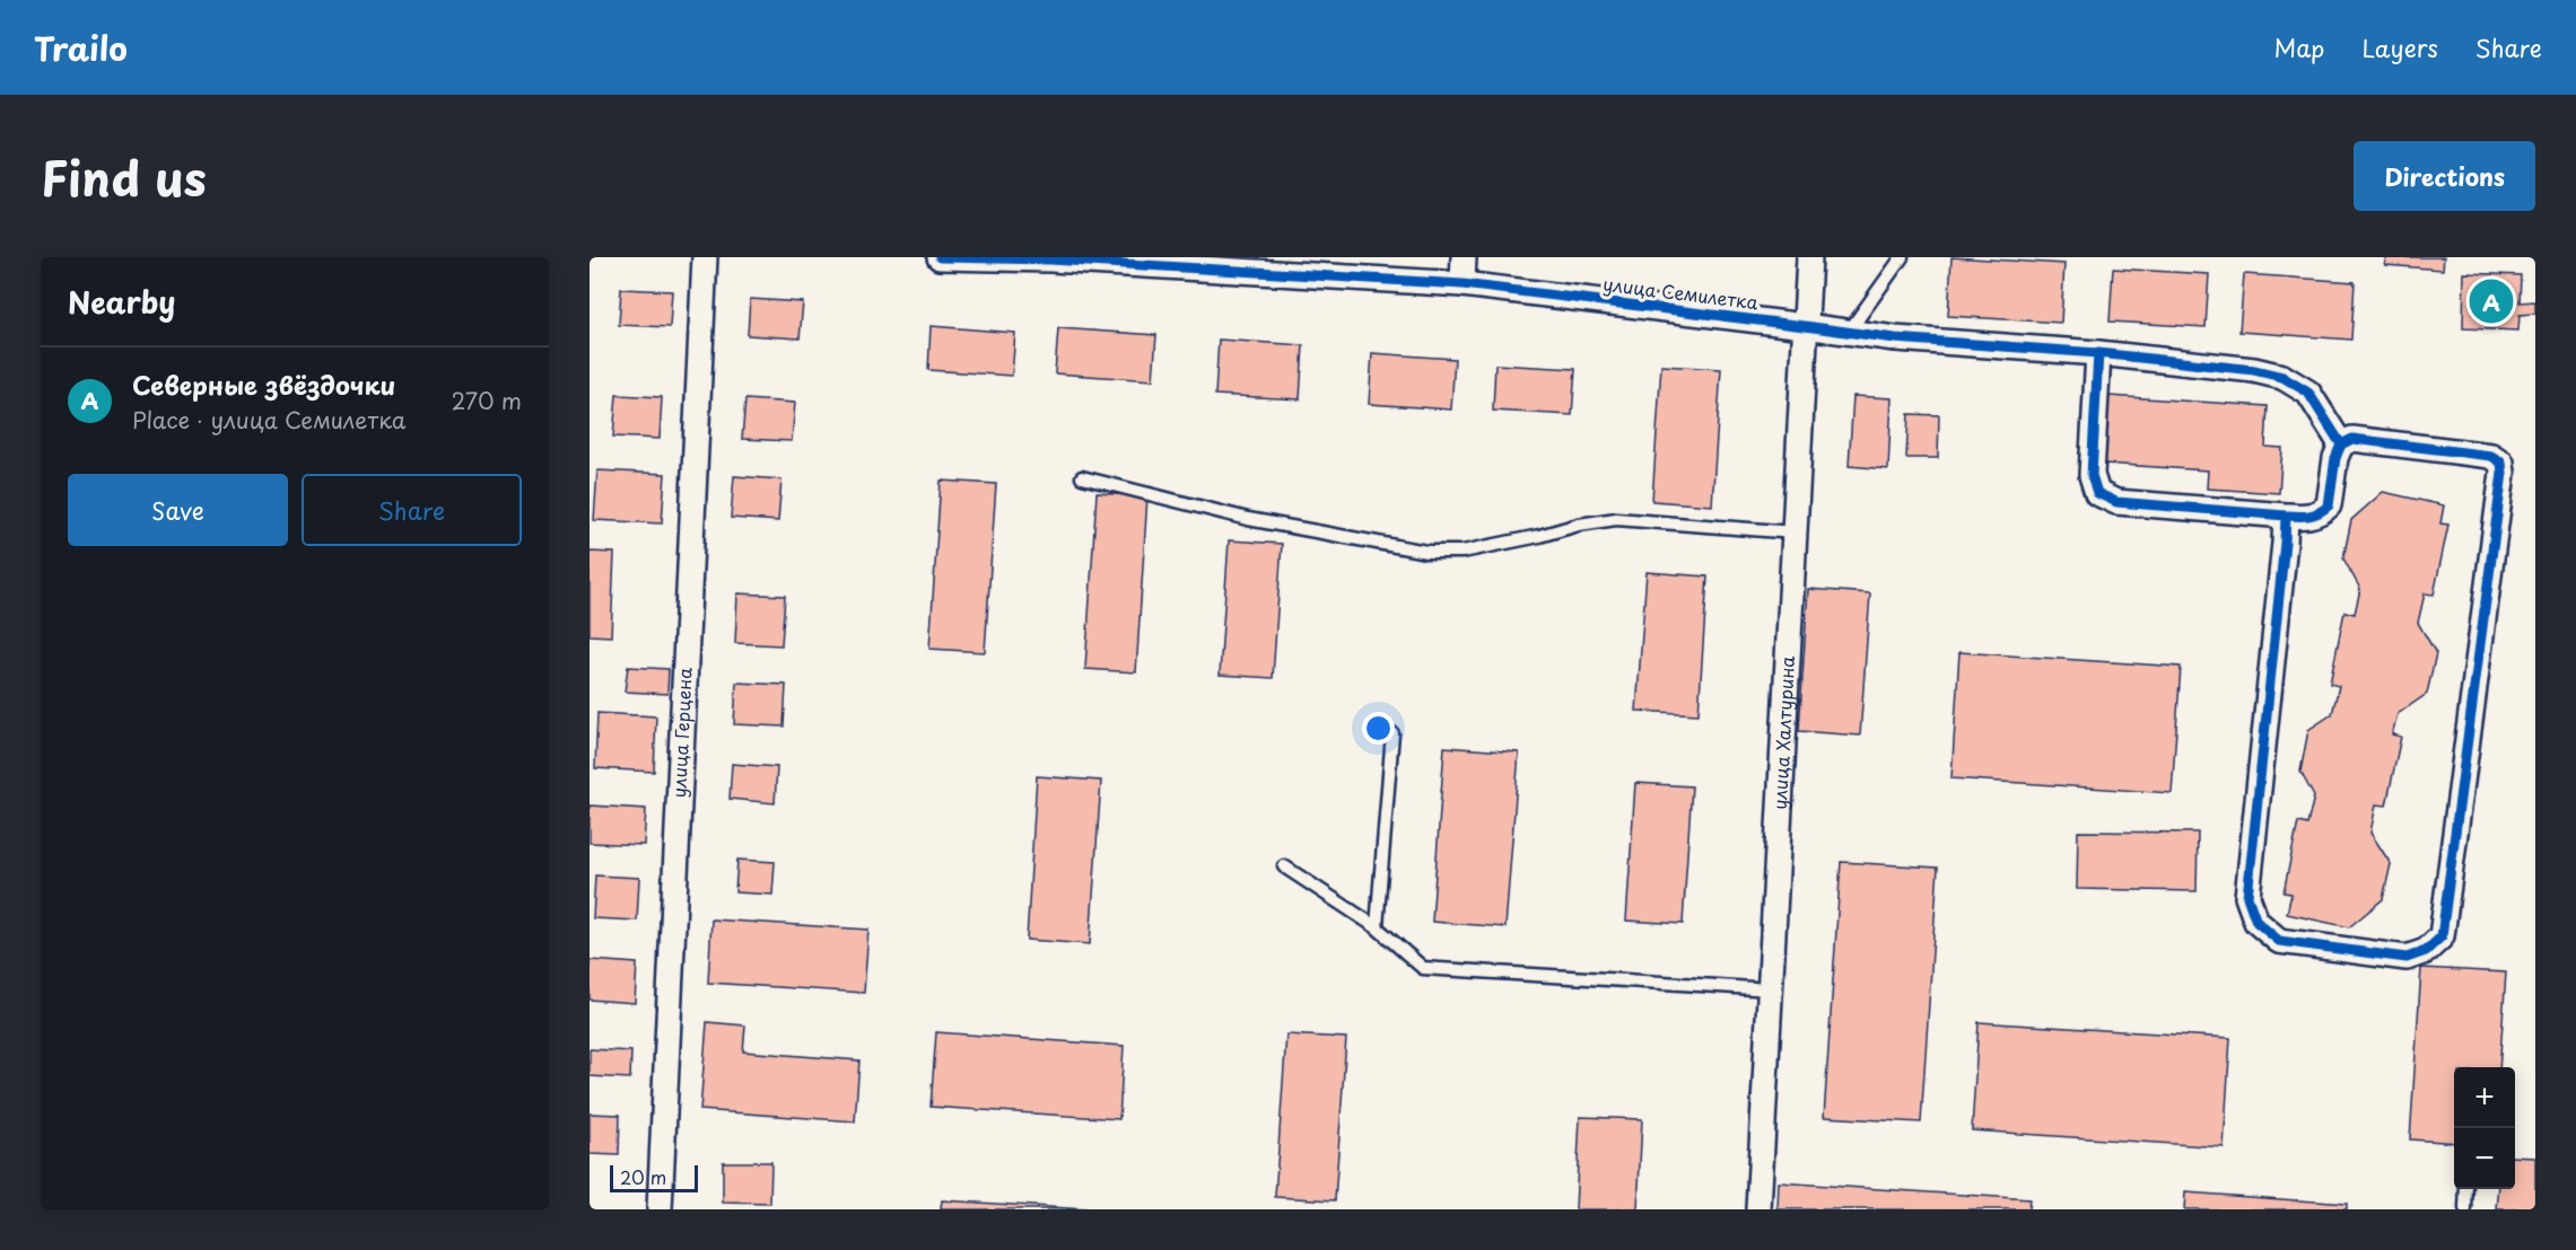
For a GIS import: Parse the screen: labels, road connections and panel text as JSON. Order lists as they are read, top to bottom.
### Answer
{
  "streets": {
    "street": ["улица Семилетка", "улица Герцена", "улица Халтурина"]
  },
  "crossings": [
    ["улица Семилетка", "улица Халтурина"]
  ],
  "scale_bar": "20 m",
  "page": {
    "header": "Trailo",
    "nav": ["Map", "Layers", "Share"],
    "title": "Find us",
    "buttons": [
      "Directions",
      ["Save", "Share"]
    ],
    "heading": "Nearby",
    "pins": "A",
    "list": [
      {
        "mark": "A",
        "name": "Северные звёздочки",
        "note": "Place · улица Семилетка",
        "value": "270 m"
      }
    ],
    "map_buttons": ["+", "−"],
    "scale": "20 m"
  }
}
